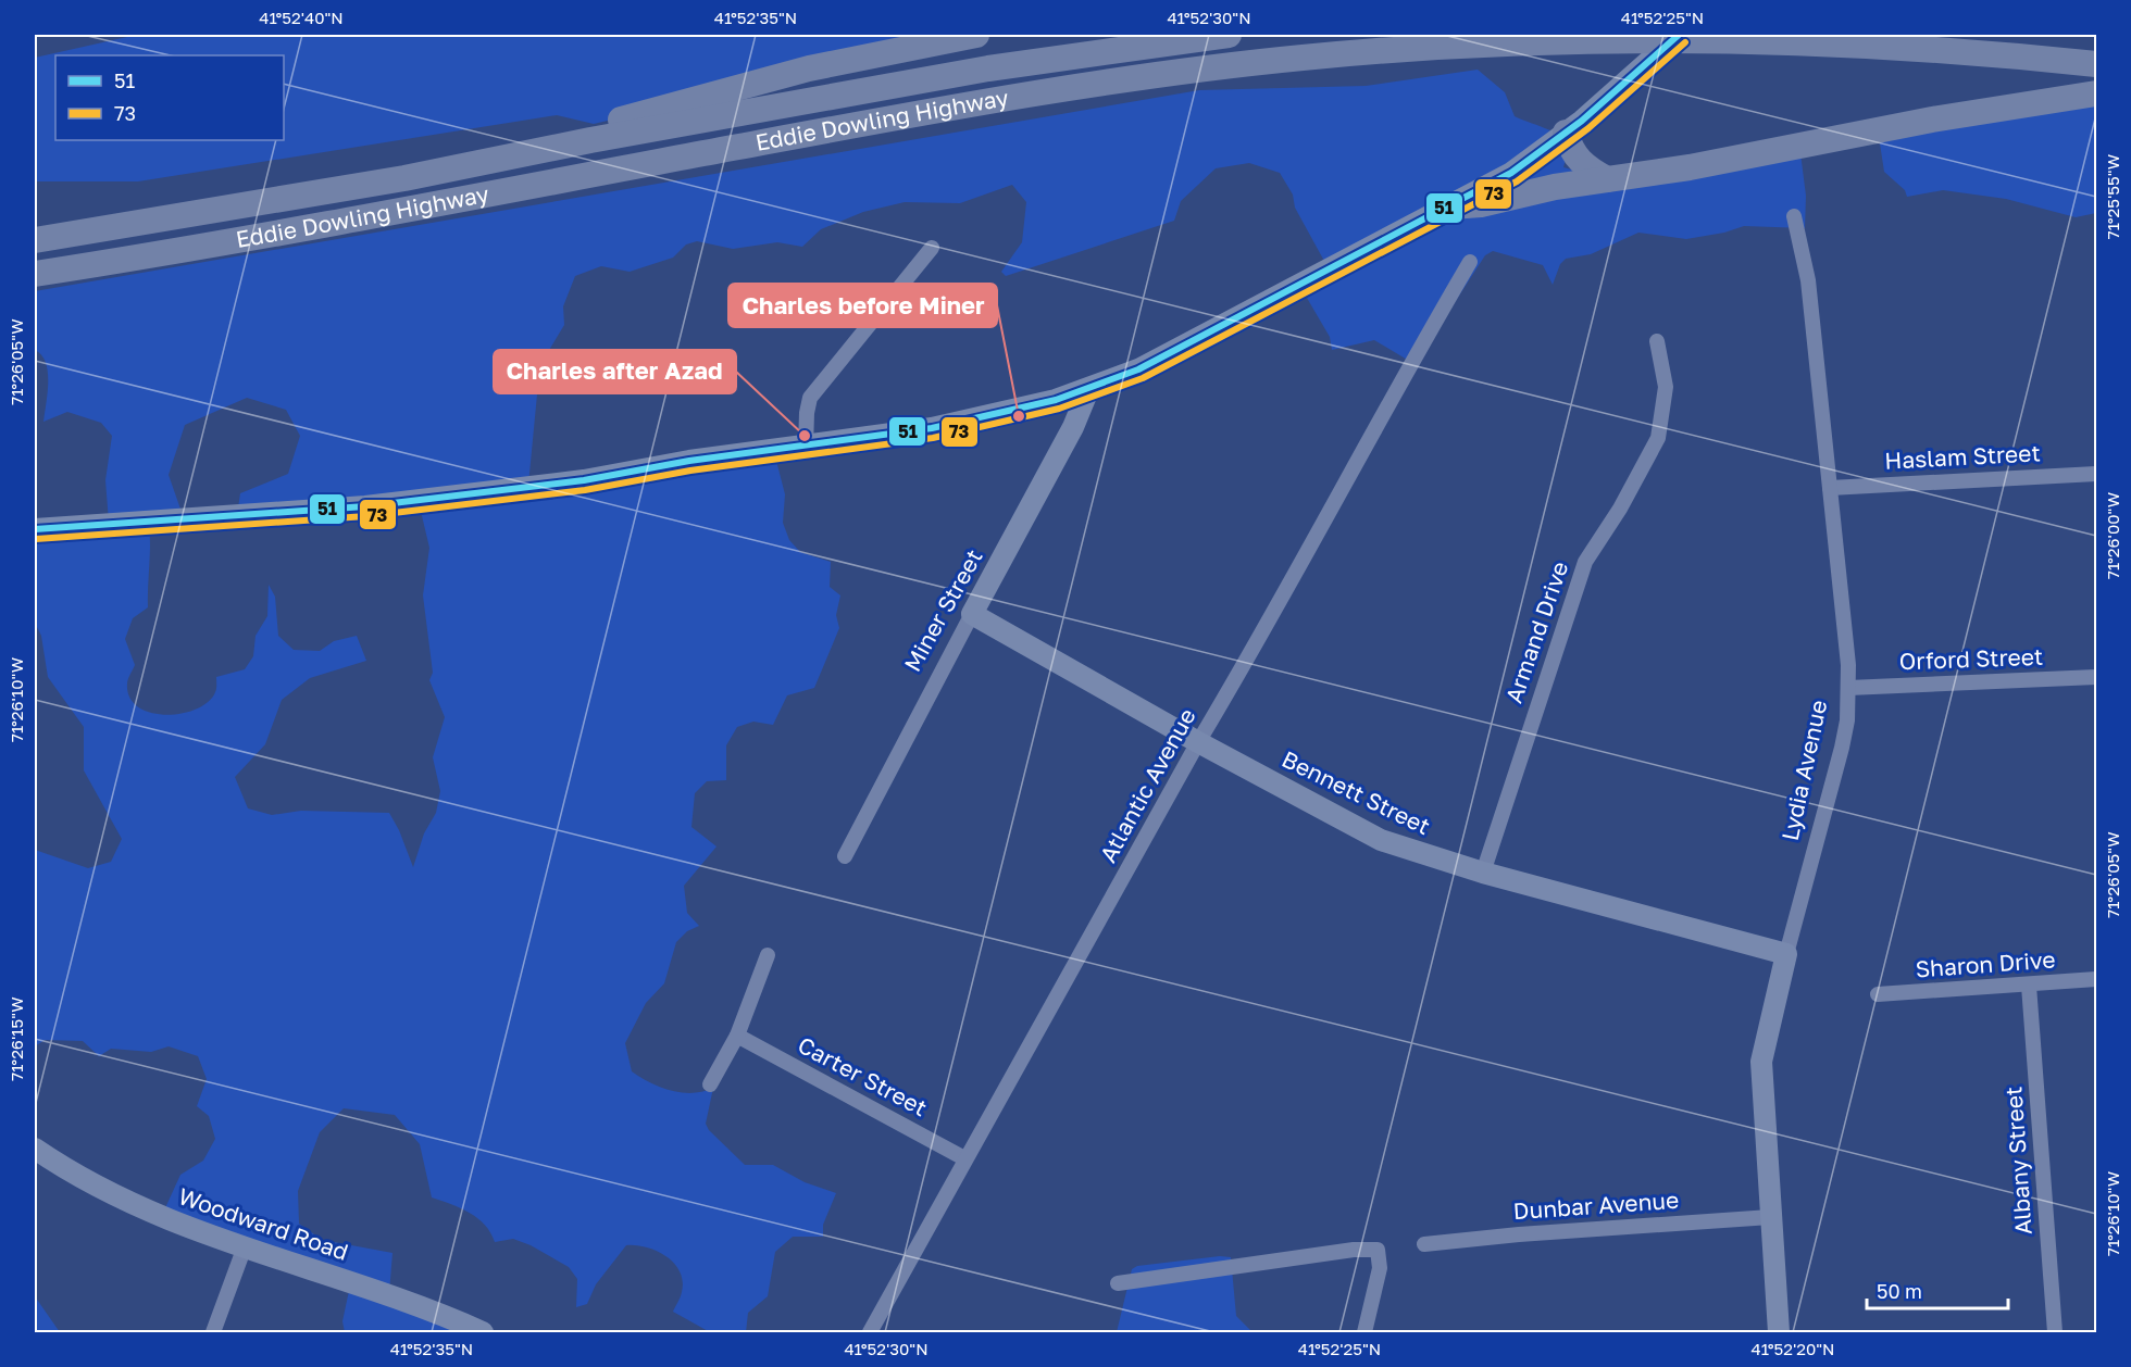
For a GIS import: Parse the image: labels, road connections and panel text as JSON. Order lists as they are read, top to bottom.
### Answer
{
  "streets": {
    "highway": ["Eddie Dowling Highway"],
    "street": [
      "Haslam Street",
      "Miner Street",
      "Armand Drive",
      "Orford Street",
      "Lydia Avenue",
      "Atlantic Avenue",
      "Bennett Street",
      "Sharon Drive",
      "Carter Street",
      "Albany Street",
      "Dunbar Avenue",
      "Woodward Road"
    ]
  },
  "crossings": [
    ["Haslam Street", "Lydia Avenue"],
    ["Miner Street", "Bennett Street"],
    ["Armand Drive", "Bennett Street"],
    ["Orford Street", "Lydia Avenue"],
    ["Lydia Avenue", "Bennett Street"],
    ["Lydia Avenue", "Dunbar Avenue"],
    ["Atlantic Avenue", "Bennett Street"],
    ["Atlantic Avenue", "Carter Street"],
    ["Sharon Drive", "Albany Street"]
  ],
  "places": ["Charles before Miner", "Charles after Azad"],
  "lines": ["transit line 51", "transit line 73"],
  "legend": ["51", "73"],
  "scale_bar": "50 m",
  "coordinates": [
    "41°52'40\"N",
    "41°52'35\"N",
    "41°52'30\"N",
    "41°52'25\"N",
    "71°25'55\"W",
    "71°26'05\"W",
    "71°26'00\"W",
    "71°26'10\"W",
    "71°26'15\"W",
    "41°52'20\"N"
  ]
}
